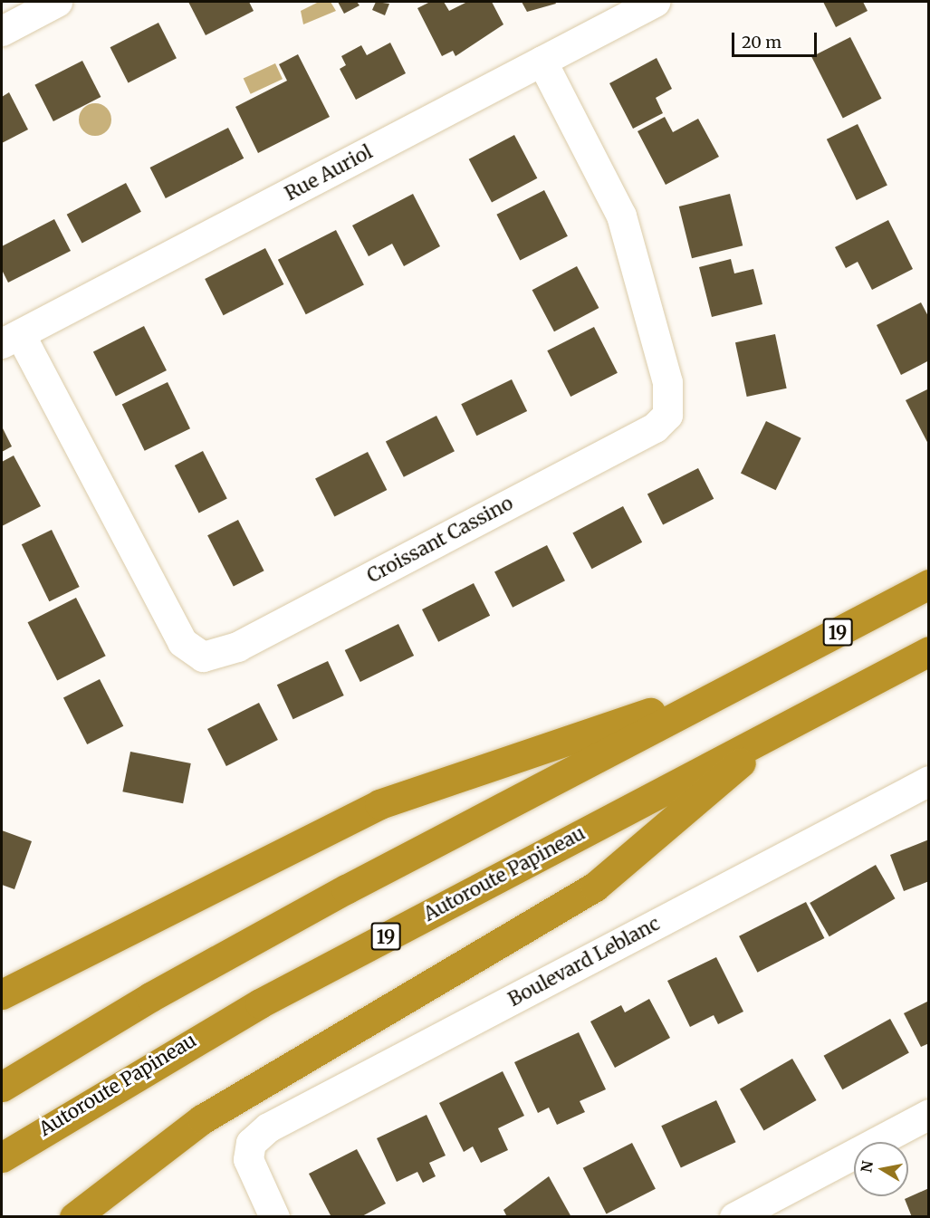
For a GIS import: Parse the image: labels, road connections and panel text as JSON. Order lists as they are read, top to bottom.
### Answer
{
  "streets": {
    "highway": ["19", "Autoroute Papineau"],
    "street": ["Rue Auriol", "Croissant Cassino", "Boulevard Leblanc"]
  },
  "crossings": [
    ["Rue Auriol", "Croissant Cassino"]
  ],
  "scale_bar": "20 m",
  "north": "left"
}
